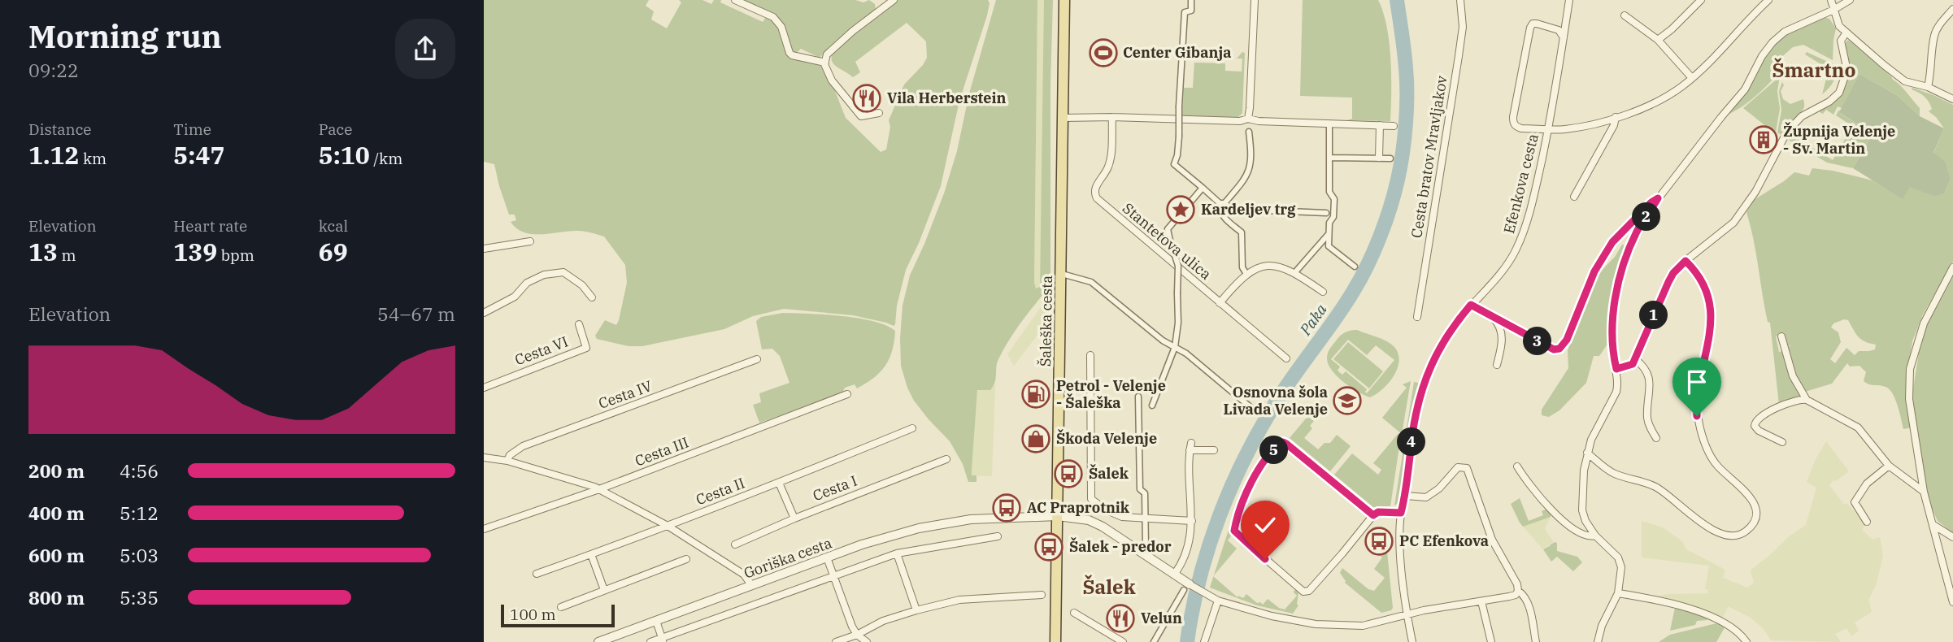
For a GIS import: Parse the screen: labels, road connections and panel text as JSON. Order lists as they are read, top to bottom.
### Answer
{
  "streets": {
    "main road": ["Šaleška cesta"],
    "street": [
      "Cesta bratov Mravljakov",
      "Efenkova cesta",
      "Stantetova ulica",
      "Cesta VI",
      "Cesta IV",
      "Cesta III",
      "Cesta I",
      "Cesta II",
      "Goriška cesta"
    ]
  },
  "crossings": [
    ["Šaleška cesta", "Goriška cesta"]
  ],
  "districts": ["Šmartno", "Šalek"],
  "water": ["Paka"],
  "places": {
    "sports": ["Center Gibanja"],
    "restaurant": ["Vila Herberstein", "Velun"],
    "building": ["Župnija Velenje - Sv. Martin"],
    "place": ["Kardeljev trg"],
    "fuel station": ["Petrol - Velenje - Šaleška"],
    "school or university": ["Osnovna šola Livada Velenje"],
    "shop": ["Škoda Velenje"],
    "bus stop": [
      "Šalek",
      "AC Praprotnik",
      "PC Efenkova",
      "Šalek - predor"
    ]
  },
  "scale_bar": "100 m",
  "page": {
    "heading": ["Morning run", "09:22"],
    "stats": [
      ["Distance", "1.12 km"],
      ["Time", "5:47"],
      ["Pace", "5:10 /km"],
      ["Elevation", "13 m"],
      ["Heart rate", "139 bpm"],
      ["kcal", "69"]
    ],
    "pins": [
      "2",
      "1",
      "3",
      "4",
      "5"
    ],
    "chart": ["Elevation", "54–67 m"],
    "list": [
      {
        "name": "200 m",
        "note": "4:56"
      },
      {
        "name": "400 m",
        "note": "5:12"
      },
      {
        "name": "600 m",
        "note": "5:03"
      },
      {
        "name": "800 m",
        "note": "5:35"
      }
    ],
    "scale": "100 m"
  }
}
